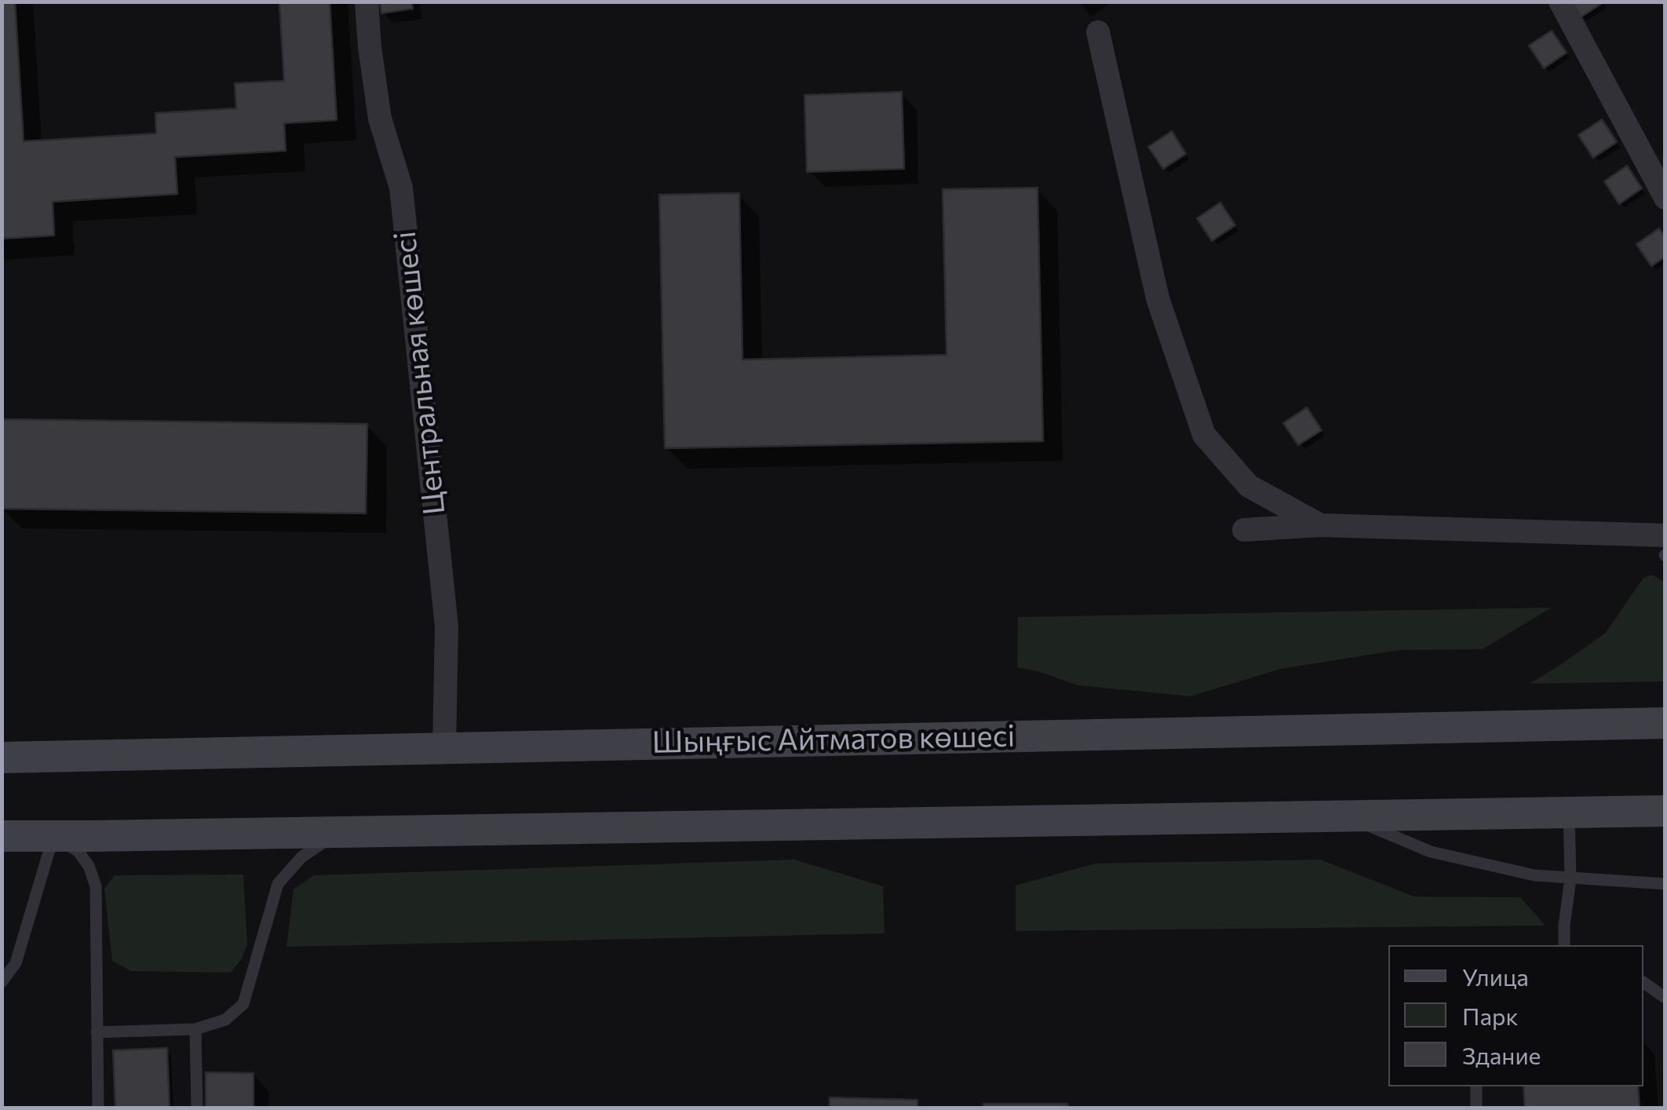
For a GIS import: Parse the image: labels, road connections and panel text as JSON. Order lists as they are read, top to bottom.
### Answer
{
  "streets": {
    "main road": ["Шыңғыс Айтматов көшесі"],
    "street": ["Центральная көшесі"]
  },
  "crossings": [
    ["Центральная көшесі", "Шыңғыс Айтматов көшесі"]
  ],
  "legend": ["Улица", "Парк", "Здание"]
}
